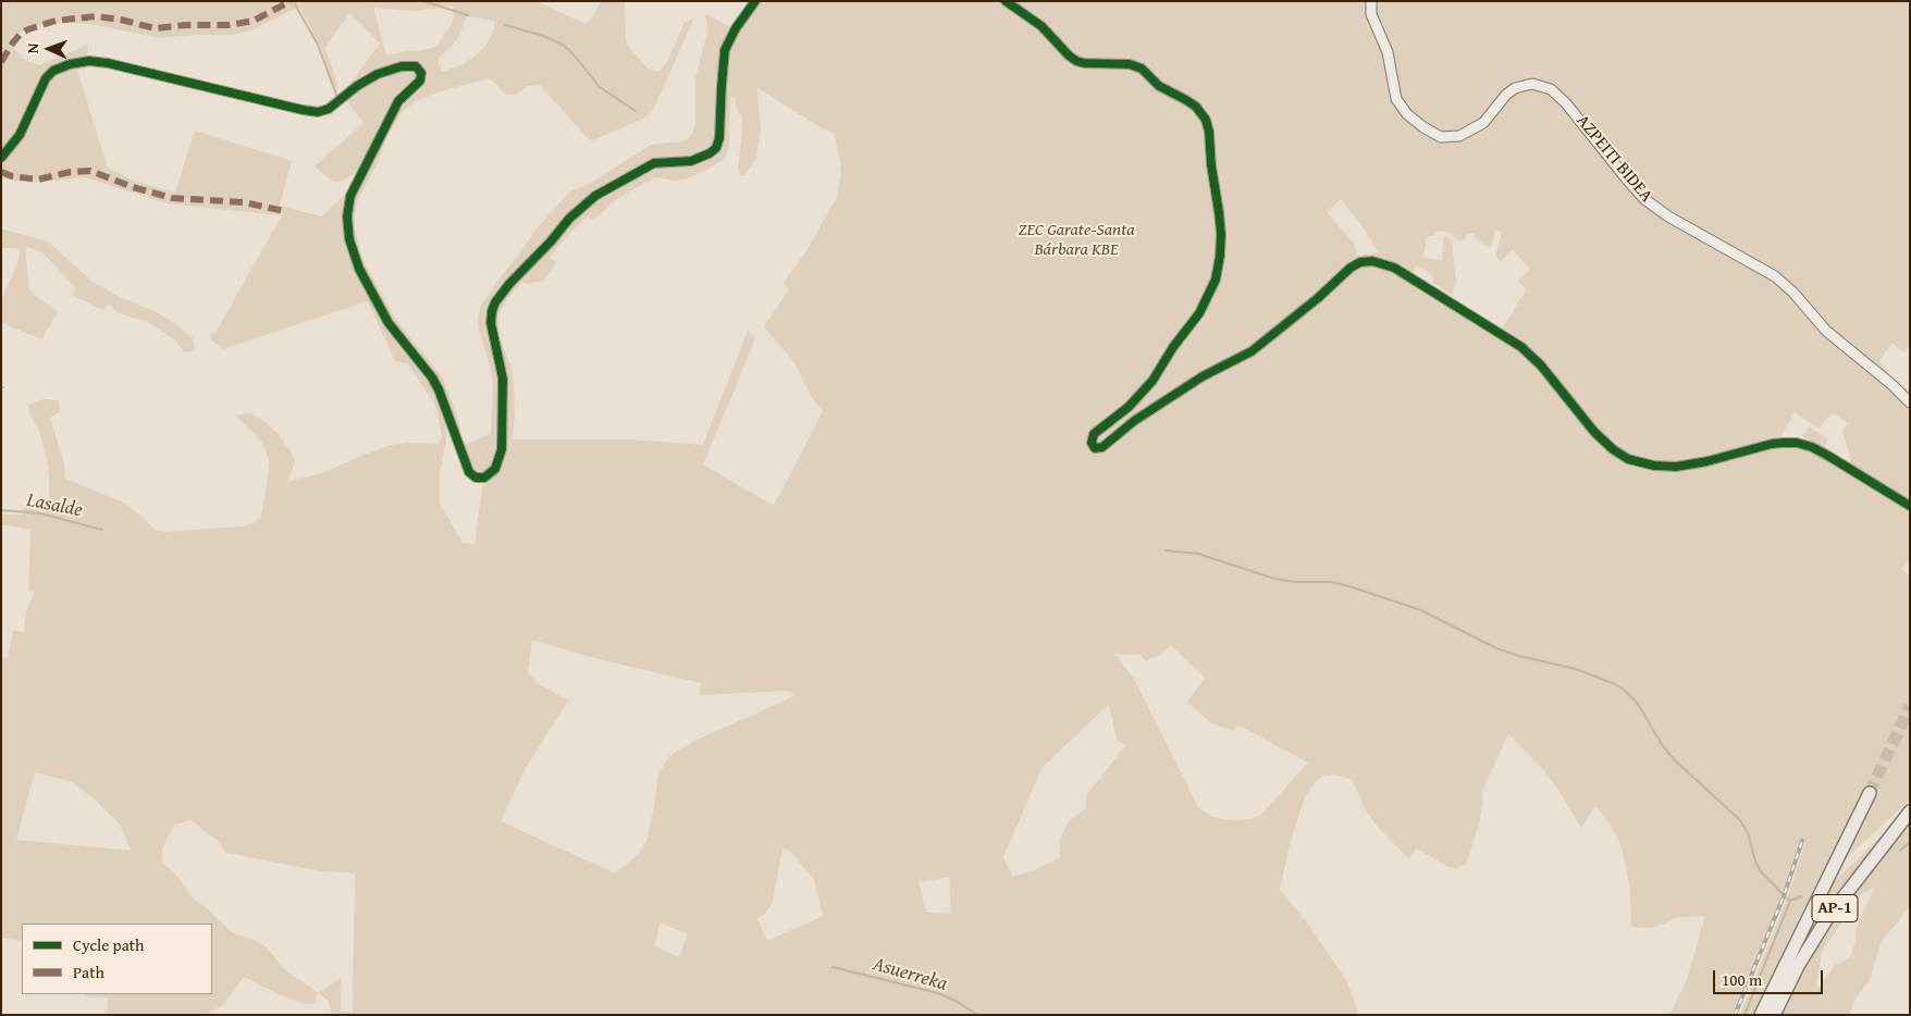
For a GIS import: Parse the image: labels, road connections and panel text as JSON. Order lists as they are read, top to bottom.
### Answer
{
  "streets": {
    "highway": ["AP-1"],
    "main road": ["AZPEITI BIDEA"]
  },
  "water": ["Lasalde", "Asuerreka"],
  "parks": ["ZEC Garate-Santa Bárbara KBE"],
  "legend": ["Cycle path", "Path"],
  "scale_bar": "100 m",
  "north": "left"
}
